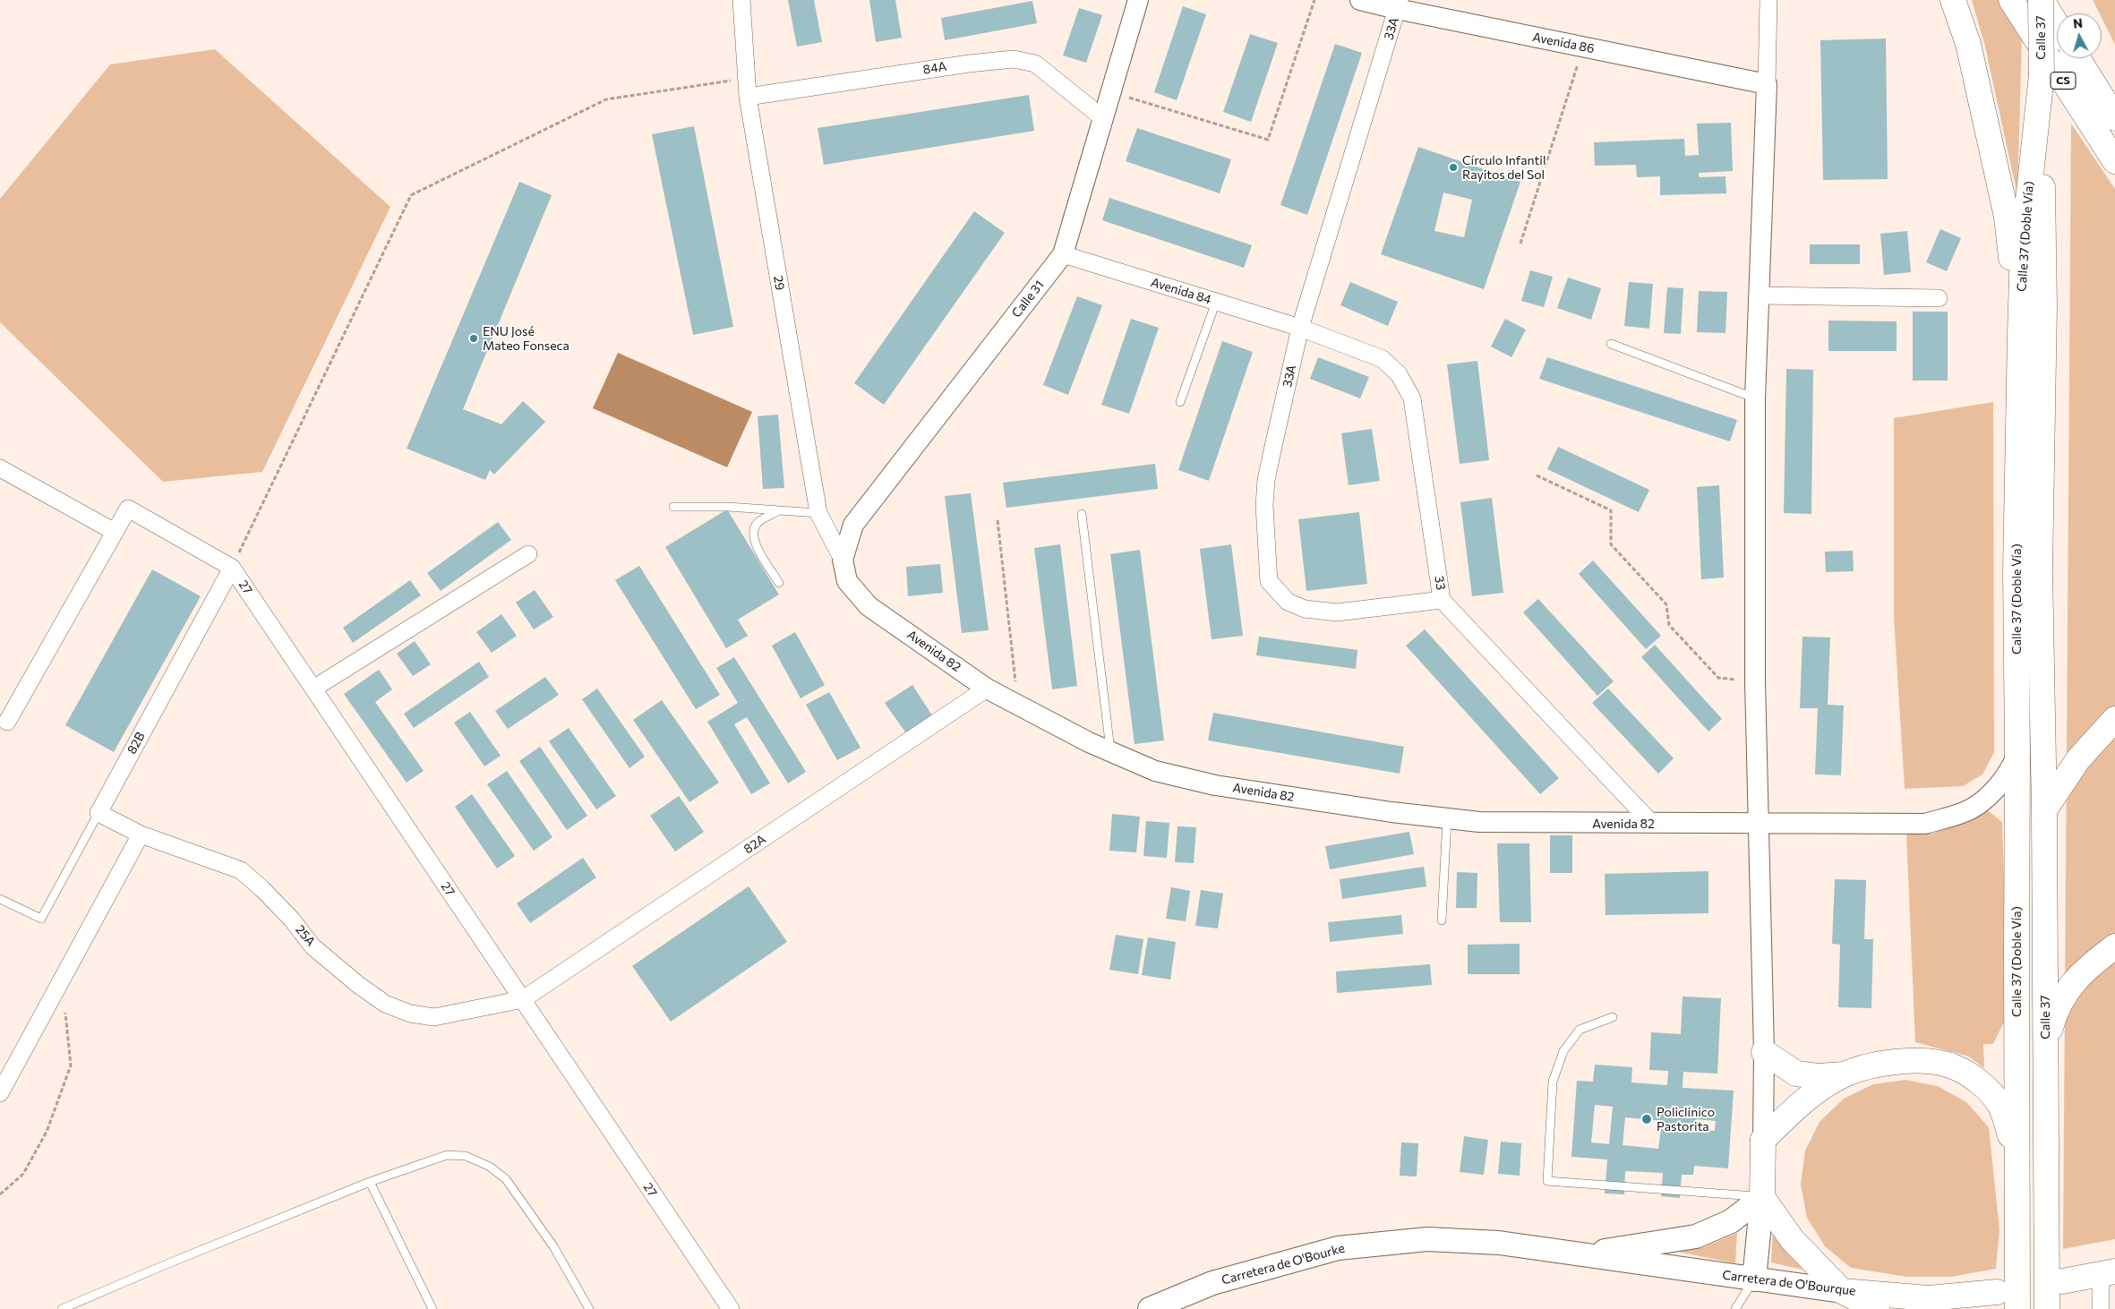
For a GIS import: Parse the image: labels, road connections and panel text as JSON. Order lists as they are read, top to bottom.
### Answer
{
  "streets": {
    "main road": [
      "Calle 37",
      "CS",
      "Calle 37 (Doble Vía)",
      "Carretera de O'Bourke",
      "Carretera de O'Bourque"
    ],
    "street": [
      "33A",
      "Avenida 86",
      "84A",
      "29",
      "Avenida 84",
      "Calle 31",
      "33",
      "27",
      "Avenida 82",
      "82B",
      "82A",
      "25A"
    ]
  },
  "crossings": [
    ["33A", "Avenida 86"],
    ["33A", "Avenida 84"],
    ["33A", "33"],
    ["Calle 37", "Calle 37 (Doble Vía)"],
    ["84A", "29"],
    ["84A", "Calle 31"],
    ["Calle 37 (Doble Vía)", "Avenida 82"],
    ["29", "Calle 31"],
    ["29", "Avenida 82"],
    ["Avenida 84", "Calle 31"],
    ["Avenida 84", "33"],
    ["Calle 31", "Avenida 82"],
    ["33", "Avenida 82"],
    ["27", "82B"],
    ["27", "82A"],
    ["27", "25A"],
    ["Avenida 82", "82A"],
    ["82B", "25A"],
    ["82A", "25A"],
    ["Carretera de O'Bourke", "Carretera de O'Bourque"]
  ],
  "places": ["Círculo Infantil Rayitos del Sol", "ENU José Mateo Fonseca", "Policlínico Pastorita"],
  "north": "top"
}
